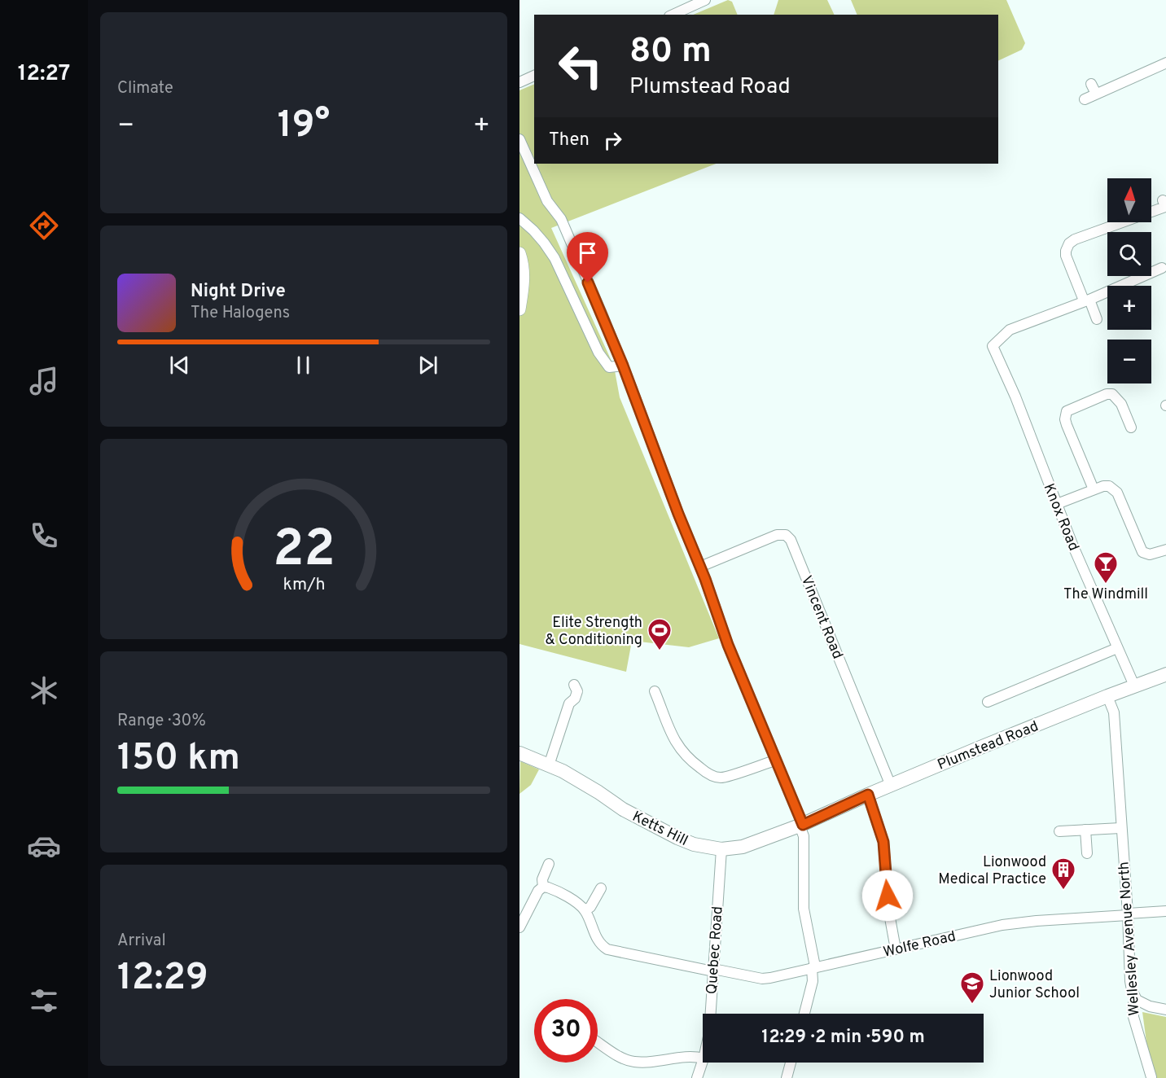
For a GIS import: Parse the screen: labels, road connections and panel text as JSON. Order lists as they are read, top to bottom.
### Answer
{
  "streets": {
    "main road": ["Plumstead Road", "Ketts Hill"],
    "street": [
      "Knox Road",
      "Vincent Road",
      "Wellesley Avenue North",
      "Wolfe Road",
      "Quebec Road"
    ]
  },
  "crossings": [
    ["Knox Road", "Plumstead Road"],
    ["Vincent Road", "Plumstead Road"],
    ["Plumstead Road", "Ketts Hill"],
    ["Plumstead Road", "Wellesley Avenue North"],
    ["Ketts Hill", "Quebec Road"],
    ["Wellesley Avenue North", "Wolfe Road"],
    ["Wolfe Road", "Quebec Road"]
  ],
  "places": {
    "bar": ["The Windmill"],
    "sports": ["Elite Strength & Conditioning"],
    "building": ["Lionwood Medical Practice"],
    "school or university": ["Lionwood Junior School"]
  },
  "north": "top",
  "page": {
    "tabs": "12:27",
    "tile": [
      "Climate",
      ["Range · 30%", "150 km"],
      ["Arrival", "12:29"]
    ],
    "turn": ["80 m", "Plumstead Road"],
    "heat": ["−", "19°", "+"],
    "then": "Then",
    "map_buttons": ["+", "−"],
    "song": ["Night Drive", "The Halogens"],
    "limit": "30",
    "trip": "12:29 · 2 min · 590 m",
    "gauge": ["22", "km/h"]
  }
}
